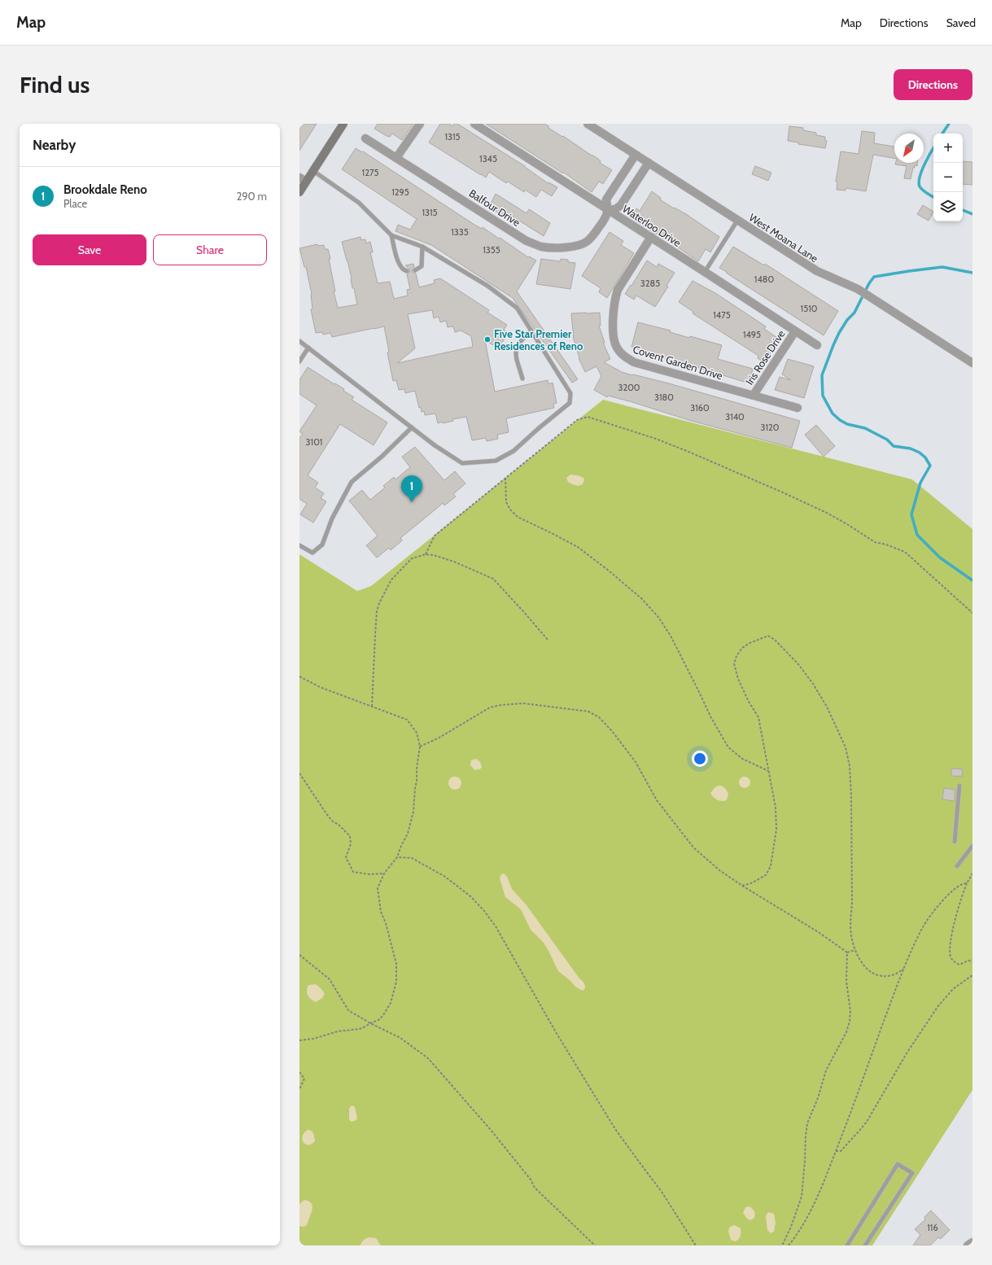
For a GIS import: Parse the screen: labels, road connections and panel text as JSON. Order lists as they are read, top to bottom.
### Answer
{
  "streets": {
    "street": [
      "Balfour Drive",
      "Waterloo Drive",
      "West Moana Lane",
      "Iris Rose Drive",
      "Covent Garden Drive"
    ]
  },
  "crossings": [
    ["Balfour Drive", "Waterloo Drive"],
    ["Balfour Drive", "West Moana Lane"],
    ["Waterloo Drive", "Iris Rose Drive"],
    ["Waterloo Drive", "Covent Garden Drive"],
    ["Iris Rose Drive", "Covent Garden Drive"]
  ],
  "places": ["Five Star Premier Residences of Reno"],
  "house_numbers": [
    "1315",
    "1345",
    "1275",
    "1295",
    "1315",
    "1335",
    "1355",
    "1480",
    "3285",
    "1510",
    "1475",
    "1495",
    "3200",
    "3180",
    "3160",
    "3140",
    "3120",
    "3101",
    "116"
  ],
  "north": "bottom left",
  "page": {
    "header": "Map",
    "nav": ["Map", "Directions", "Saved"],
    "buttons": [
      "Directions",
      ["Save", "Share"]
    ],
    "title": "Find us",
    "heading": "Nearby",
    "map_buttons": ["+", "−"],
    "list": [
      {
        "mark": "1",
        "name": "Brookdale Reno",
        "note": "Place",
        "value": "290 m"
      }
    ],
    "pins": "1"
  }
}
